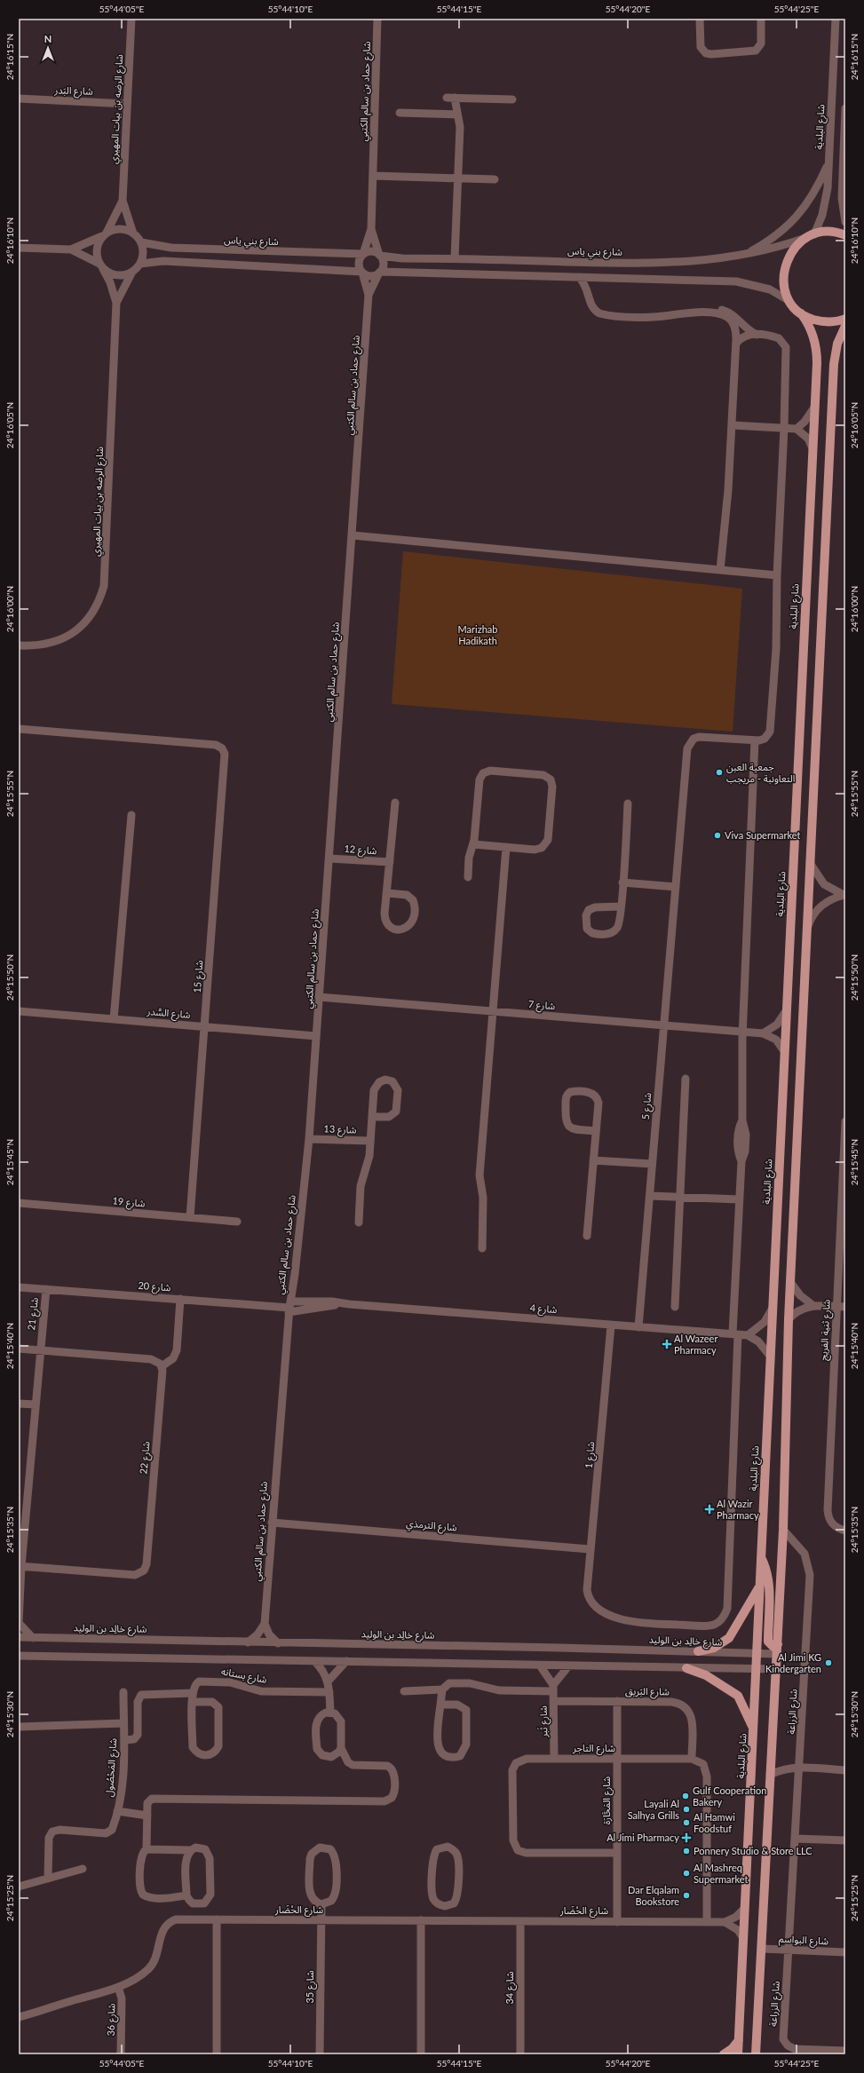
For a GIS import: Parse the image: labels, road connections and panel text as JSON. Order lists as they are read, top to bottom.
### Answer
{
  "streets": {
    "main road": ["شارع البلدية"],
    "street": [
      "شارع البَدر",
      "شارع حماد بن سالم الكتبي",
      "شارع الرضه بن بيات المهيري",
      "شارع بني ياس",
      "شارع 12",
      "شارع 15",
      "شارع 7",
      "شارع السَّدر",
      "شارع 5",
      "شارع 13",
      "شارع 19",
      "شارع 20",
      "شارع 4",
      "شارع 21",
      "شارع ثنية الفريج",
      "شارع 1",
      "شارع 22",
      "شارع الترمذي",
      "شارع خالِد بن الوليد",
      "شارع بستانه",
      "شارع البَريق",
      "شارع الزراعة",
      "شارع ثَبر",
      "شارع التاجر",
      "شارع المَحْصُول",
      "شارع المَحَّارَة",
      "شارع الحْضَار",
      "شارع البواسم",
      "شارع 35",
      "شارع 34",
      "شارع 36"
    ]
  },
  "crossings": [
    ["شارع البَدر", "شارع الرضه بن بيات المهيري"],
    ["شارع حماد بن سالم الكتبي", "شارع بني ياس"],
    ["شارع حماد بن سالم الكتبي", "شارع 12"],
    ["شارع حماد بن سالم الكتبي", "شارع 7"],
    ["شارع حماد بن سالم الكتبي", "شارع السَّدر"],
    ["شارع حماد بن سالم الكتبي", "شارع 13"],
    ["شارع حماد بن سالم الكتبي", "شارع 20"],
    ["شارع حماد بن سالم الكتبي", "شارع 4"],
    ["شارع حماد بن سالم الكتبي", "شارع الترمذي"],
    ["شارع الرضه بن بيات المهيري", "شارع بني ياس"],
    ["شارع البلدية", "شارع بني ياس"],
    ["شارع البلدية", "شارع خالِد بن الوليد"],
    ["شارع 15", "شارع السَّدر"],
    ["شارع 15", "شارع 19"],
    ["شارع 7", "شارع 5"],
    ["شارع 5", "شارع 4"],
    ["شارع 20", "شارع 4"],
    ["شارع 20", "شارع 21"],
    ["شارع 4", "شارع 1"],
    ["شارع 21", "شارع 22"],
    ["شارع 1", "شارع الترمذي"],
    ["شارع البَريق", "شارع ثَبر"],
    ["شارع البَريق", "شارع التاجر"],
    ["شارع البَريق", "شارع المَحَّارَة"],
    ["شارع الزراعة", "شارع البواسم"],
    ["شارع ثَبر", "شارع التاجر"],
    ["شارع التاجر", "شارع المَحَّارَة"],
    ["شارع المَحَّارَة", "شارع الحْضَار"],
    ["شارع الحْضَار", "شارع 35"],
    ["شارع الحْضَار", "شارع 34"],
    ["شارع الحْضَار", "شارع 36"]
  ],
  "parks": ["Marizhab Hadikath"],
  "places": {
    "other": [
      "جمعية العبن التعاونبة - مريجب",
      "Viva Supermarket",
      "Al Jimi KG Kindergarten",
      "Gulf Cooperation Bakery",
      "Layali Al Salhya Grills",
      "Al Hamwi Foodstuf",
      "Ponnery Studio & Store LLC",
      "Al Mashreq Supermarket",
      "Dar Elqalam Bookstore"
    ],
    "health": ["Al Wazeer Pharmacy", "Al Wazir Pharmacy", "Al Jimi Pharmacy"]
  },
  "north": "top",
  "coordinates": [
    "55°44'05\"E",
    "55°44'10\"E",
    "55°44'15\"E",
    "55°44'20\"E",
    "55°44'25\"E",
    "24°16'15\"N",
    "24°16'10\"N",
    "24°16'05\"N",
    "24°16'00\"N",
    "24°15'55\"N",
    "24°15'50\"N",
    "24°15'45\"N",
    "24°15'40\"N",
    "24°15'35\"N",
    "24°15'30\"N",
    "24°15'25\"N"
  ]
}
